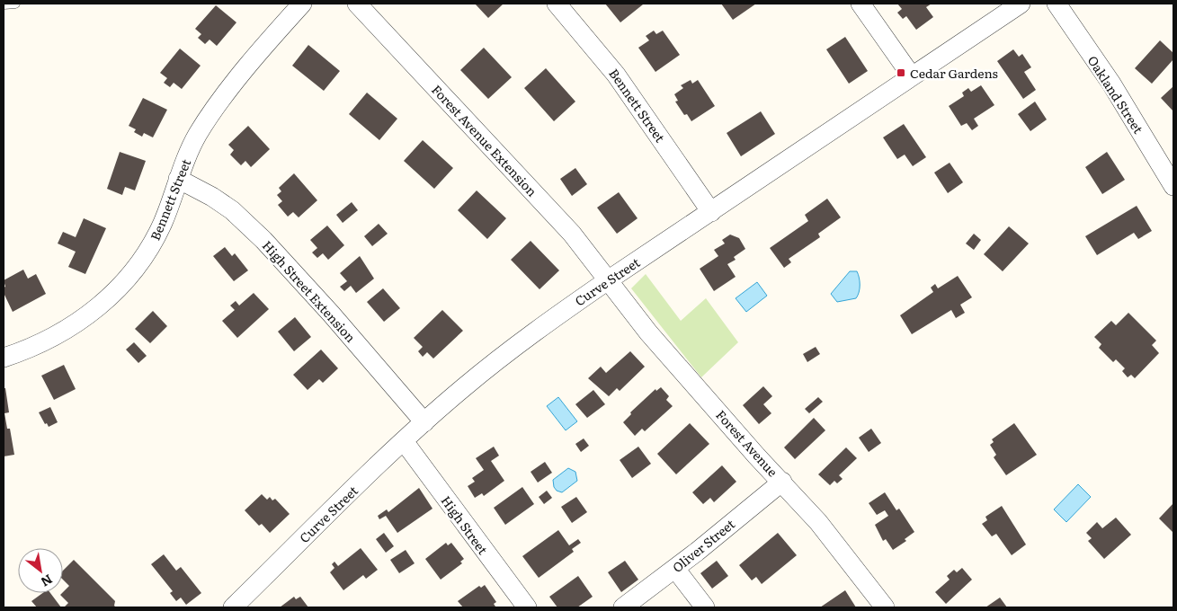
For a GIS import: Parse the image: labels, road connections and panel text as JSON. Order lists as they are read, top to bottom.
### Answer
{
  "streets": {
    "street": [
      "Oakland Street",
      "Bennett Street",
      "Forest Avenue Extension",
      "Curve Street",
      "High Street Extension",
      "Forest Avenue",
      "High Street",
      "Oliver Street"
    ]
  },
  "crossings": [
    ["Bennett Street", "Curve Street"],
    ["Bennett Street", "High Street Extension"],
    ["Forest Avenue Extension", "Curve Street"],
    ["Forest Avenue Extension", "Forest Avenue"],
    ["Curve Street", "High Street Extension"],
    ["Curve Street", "Forest Avenue"],
    ["Curve Street", "High Street"],
    ["Forest Avenue", "Oliver Street"]
  ],
  "places": {
    "transit": ["Cedar Gardens"]
  },
  "north": "bottom right"
}
